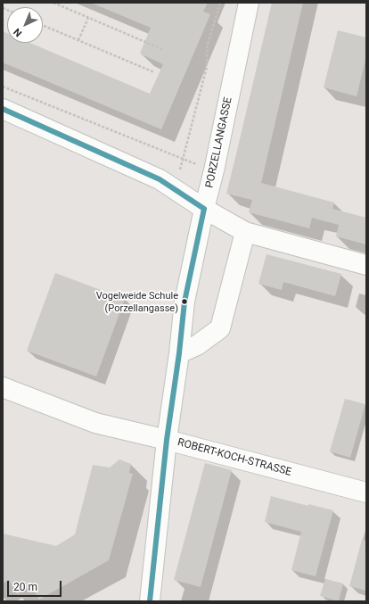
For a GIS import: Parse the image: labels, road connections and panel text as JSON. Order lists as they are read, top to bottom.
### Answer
{
  "streets": {
    "street": ["PORZELLANGASSE", "ROBERT-KOCH-STRASSE"]
  },
  "crossings": [
    ["PORZELLANGASSE", "ROBERT-KOCH-STRASSE"]
  ],
  "places": ["Vogelweide Schule (Porzellangasse)"],
  "scale_bar": "20 m",
  "north": "bottom left"
}
